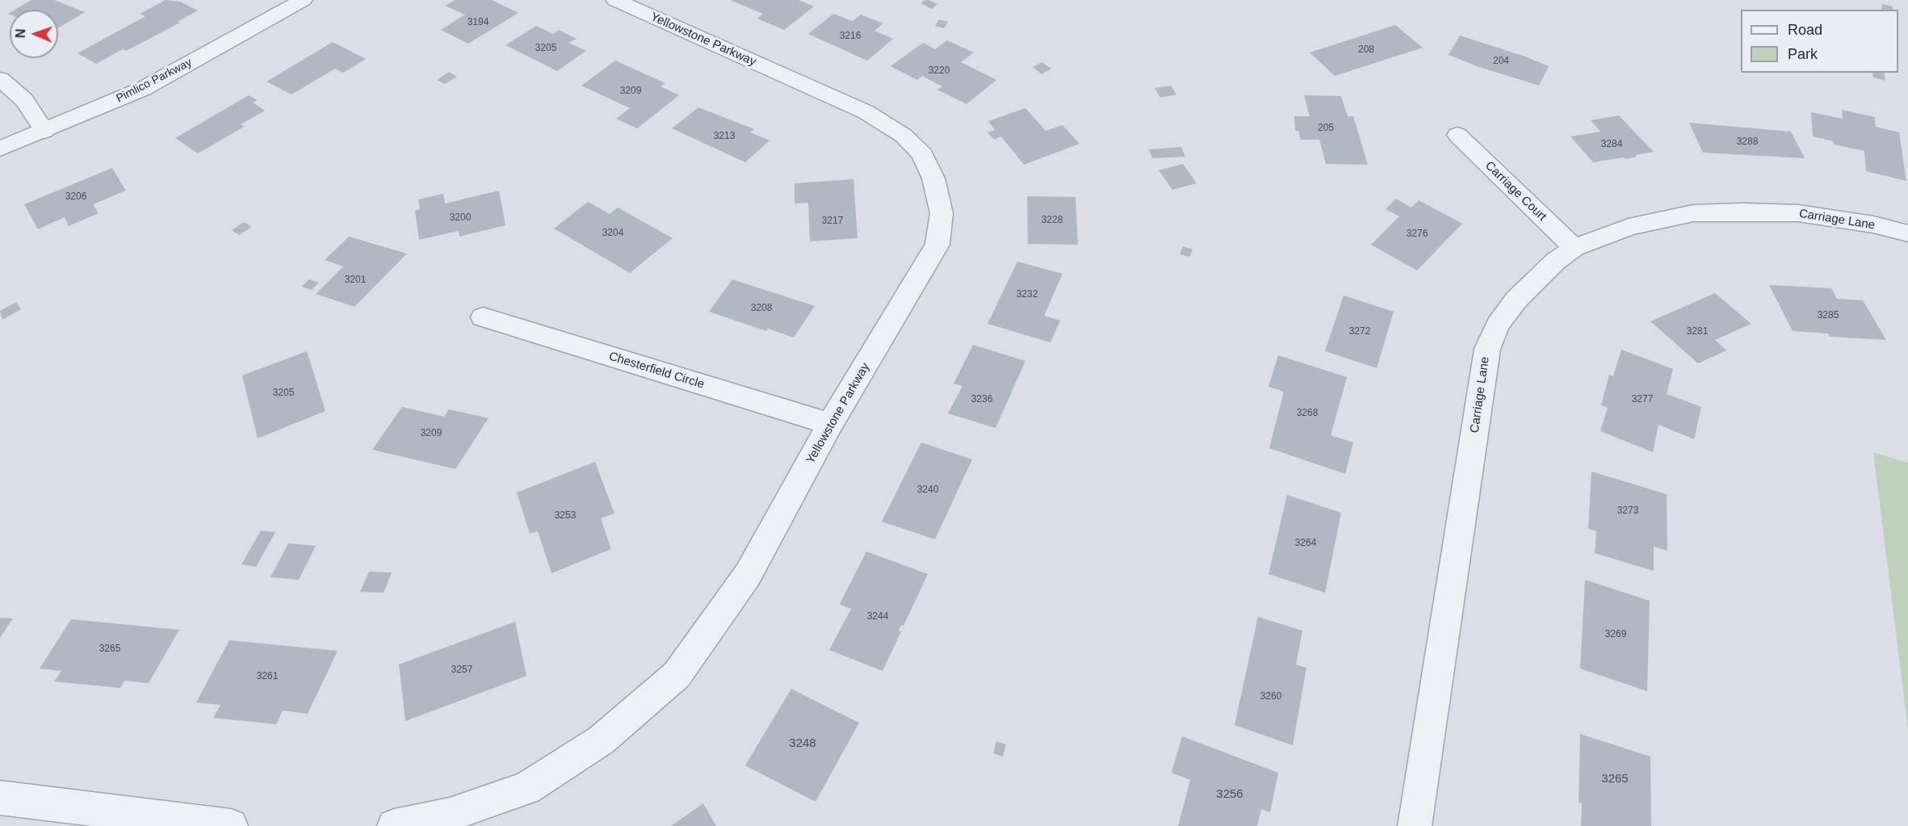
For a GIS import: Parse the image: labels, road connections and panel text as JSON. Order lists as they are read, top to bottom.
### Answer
{
  "streets": {
    "street": [
      "Yellowstone Parkway",
      "Pimlico Parkway",
      "Carriage Court",
      "Carriage Lane",
      "Chesterfield Circle"
    ]
  },
  "crossings": [
    ["Yellowstone Parkway", "Chesterfield Circle"],
    ["Carriage Court", "Carriage Lane"]
  ],
  "house_numbers": [
    "3194",
    "3216",
    "3205",
    "208",
    "204",
    "3220",
    "3209",
    "205",
    "3213",
    "3288",
    "3284",
    "3206",
    "3200",
    "3228",
    "3217",
    "3204",
    "3276",
    "3201",
    "3232",
    "3208",
    "3285",
    "3272",
    "3281",
    "3205",
    "3236",
    "3277",
    "3268",
    "3209",
    "3240",
    "3273",
    "3253",
    "3264",
    "3244",
    "3269",
    "3265",
    "3257",
    "3261",
    "3260",
    "3248",
    "3265",
    "3256"
  ],
  "legend": ["Road", "Park"],
  "north": "left"
}
